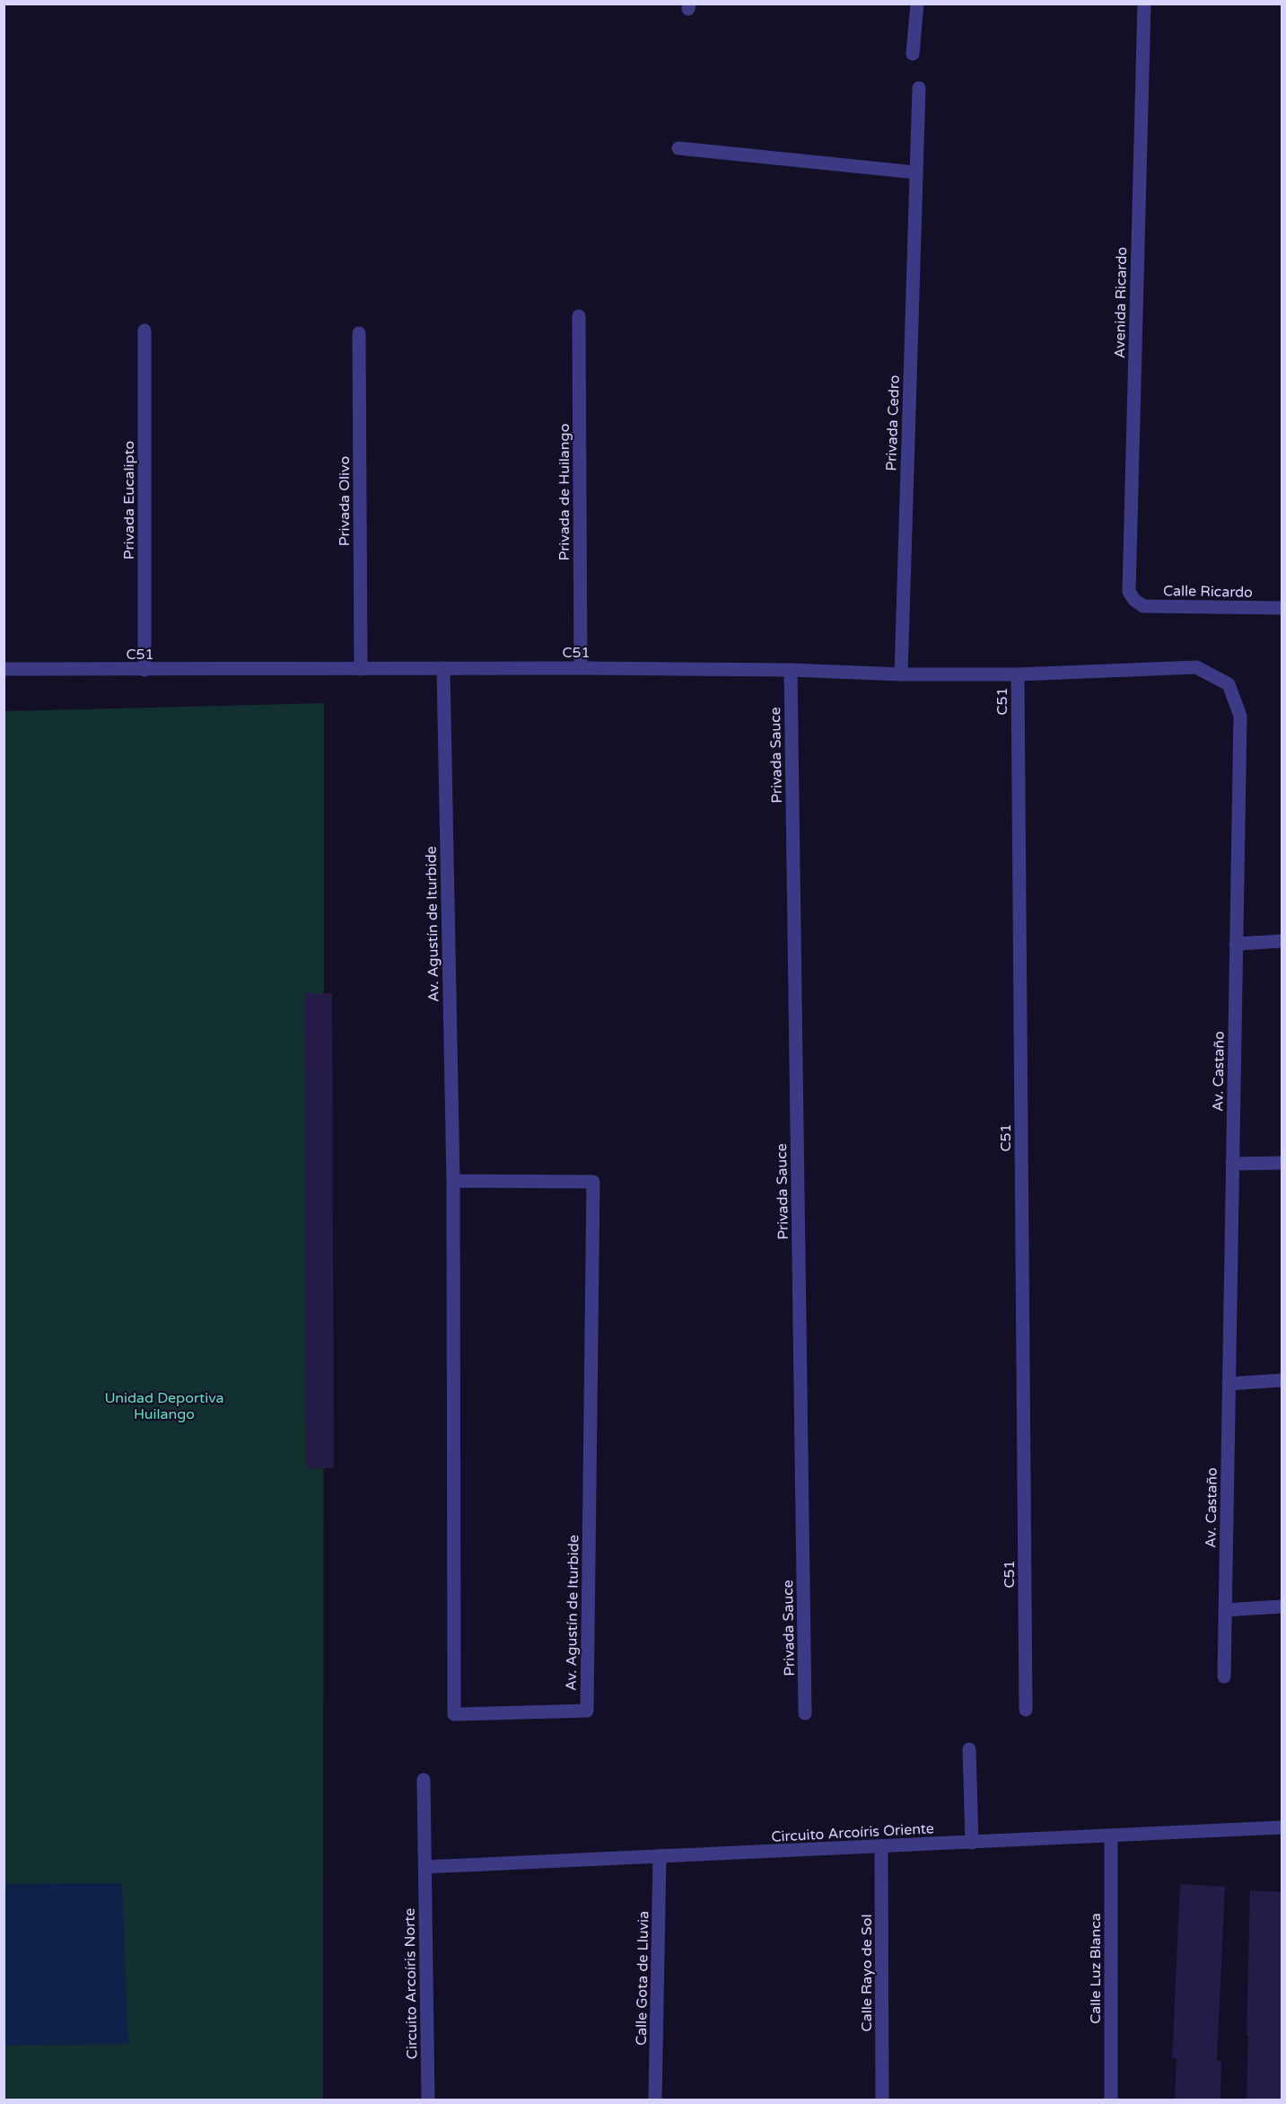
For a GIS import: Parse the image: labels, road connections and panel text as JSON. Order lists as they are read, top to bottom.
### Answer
{
  "streets": {
    "street": [
      "Avenida Ricardo",
      "Privada Cedro",
      "Privada de Huilango",
      "Privada Eucalipto",
      "Privada Olivo",
      "Calle Ricardo",
      "C51",
      "Privada Sauce",
      "Av. Agustín de Iturbide",
      "Av. Castaño",
      "Circuito Arcoíris Oriente",
      "Calle Luz Blanca",
      "Calle Rayo de Sol",
      "Calle Gota de Lluvia",
      "Circuito Arcoíris Norte"
    ]
  },
  "crossings": [
    ["Avenida Ricardo", "Calle Ricardo"],
    ["Privada Cedro", "C51"],
    ["Privada de Huilango", "C51"],
    ["Privada Eucalipto", "C51"],
    ["Privada Olivo", "C51"],
    ["C51", "Privada Sauce"],
    ["C51", "Av. Agustín de Iturbide"],
    ["C51", "Av. Castaño"],
    ["Circuito Arcoíris Oriente", "Calle Luz Blanca"],
    ["Circuito Arcoíris Oriente", "Calle Rayo de Sol"],
    ["Circuito Arcoíris Oriente", "Calle Gota de Lluvia"],
    ["Circuito Arcoíris Oriente", "Circuito Arcoíris Norte"]
  ],
  "parks": ["Unidad Deportiva Huilango"]
}
